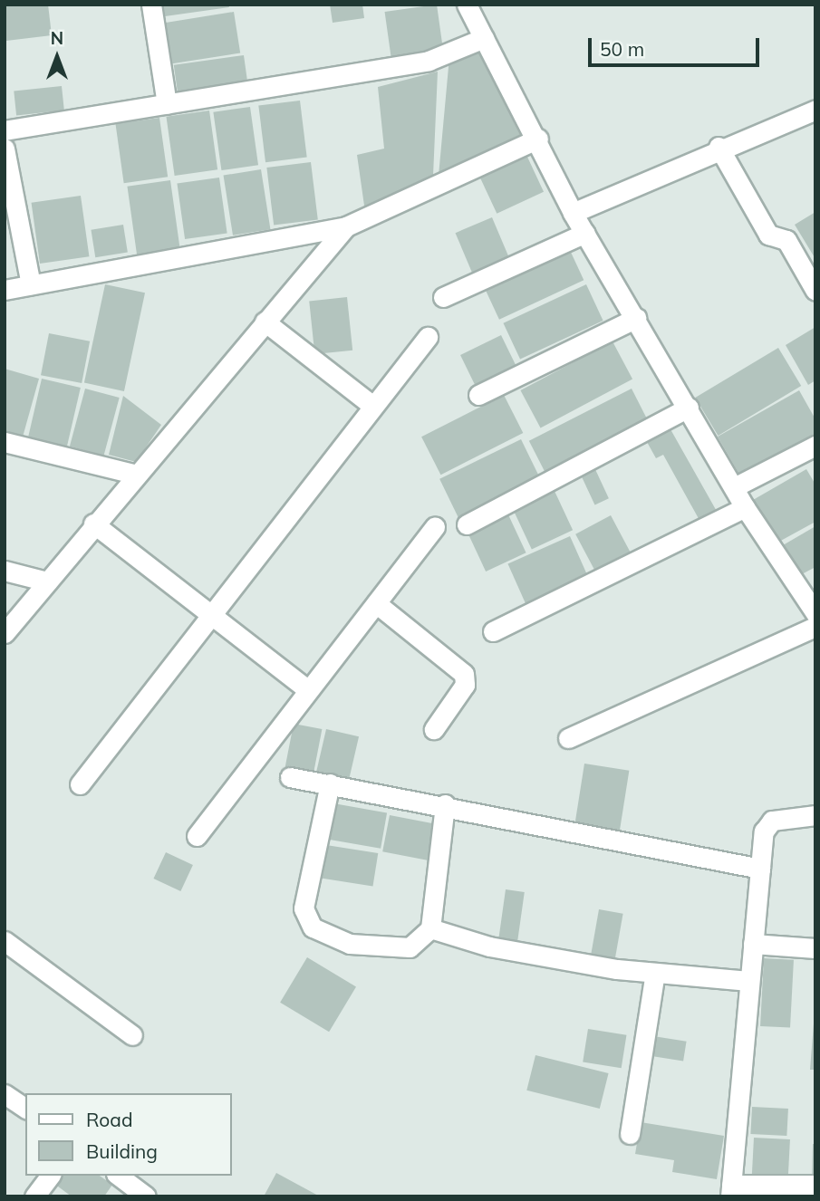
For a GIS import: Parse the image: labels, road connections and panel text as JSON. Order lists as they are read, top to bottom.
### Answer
{
  "legend": ["Road", "Building"],
  "scale_bar": "50 m",
  "north": "top"
}
